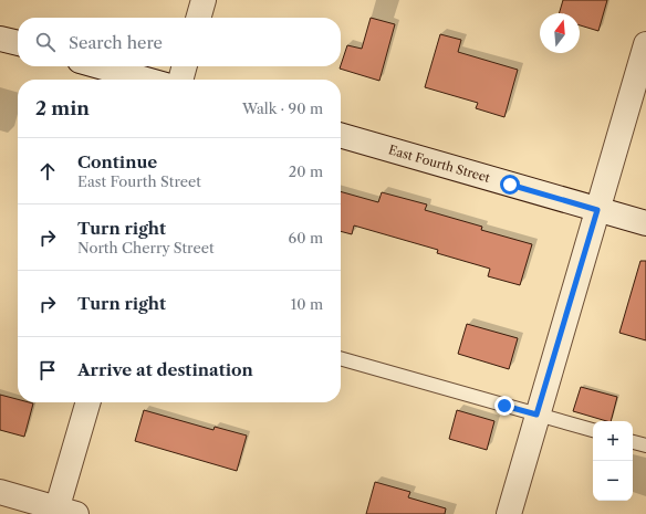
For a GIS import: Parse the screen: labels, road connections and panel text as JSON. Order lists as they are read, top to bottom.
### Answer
{
  "streets": {
    "street": ["East Fourth Street"]
  },
  "north": "top",
  "page": {
    "search": "Search here",
    "heading": ["2 min", "Walk · 90 m"],
    "list": [
      ["Continue", "East Fourth Street", "20 m"],
      ["Turn right", "North Cherry Street", "60 m"],
      ["Turn right", "10 m"],
      "Arrive at destination"
    ],
    "map_buttons": ["+", "−"]
  }
}
